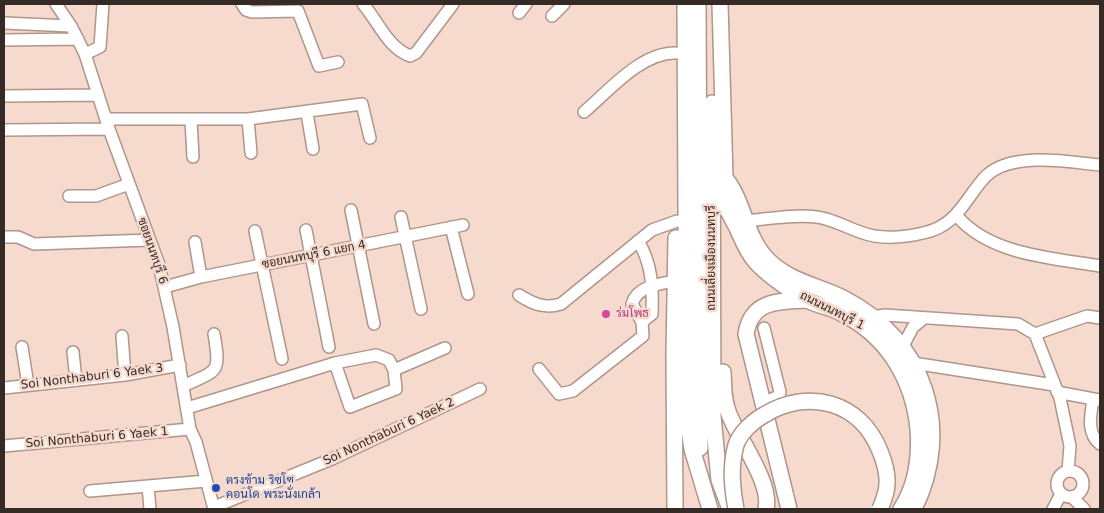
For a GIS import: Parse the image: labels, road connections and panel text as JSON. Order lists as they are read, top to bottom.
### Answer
{
  "streets": {
    "main road": ["ถนนเลี่ยงเมืองนนทบุรี", "ถนนนนทบุรี 1"],
    "street": [
      "ซอยนนทบุรี 6",
      "ซอยนนทบุรี 6 แยก 4",
      "Soi Nonthaburi 6 Yaek 3",
      "Soi Nonthaburi 6 Yaek 2",
      "Soi Nonthaburi 6 Yaek 1"
    ]
  },
  "crossings": [
    ["ซอยนนทบุรี 6", "ซอยนนทบุรี 6 แยก 4"],
    ["ซอยนนทบุรี 6", "Soi Nonthaburi 6 Yaek 3"],
    ["ซอยนนทบุรี 6", "Soi Nonthaburi 6 Yaek 2"],
    ["ซอยนนทบุรี 6", "Soi Nonthaburi 6 Yaek 1"]
  ],
  "places": ["ร่มโพธ", "ตรงข้าม ริซโซ คอนโด พระนั่งเกล้า"]
}
